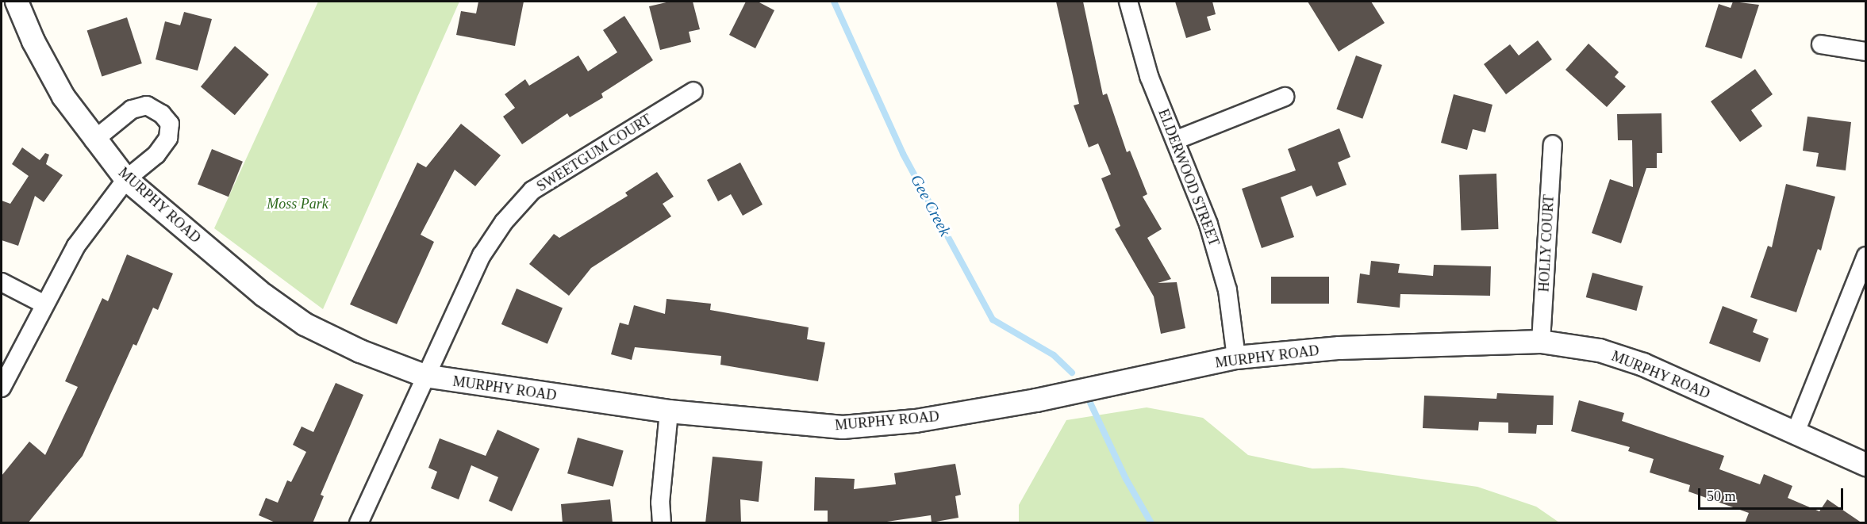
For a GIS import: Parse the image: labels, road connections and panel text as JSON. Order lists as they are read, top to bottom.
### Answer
{
  "streets": {
    "street": [
      "SWEETGUM COURT",
      "ELDERWOOD STREET",
      "MURPHY ROAD",
      "HOLLY COURT"
    ]
  },
  "crossings": [
    ["SWEETGUM COURT", "MURPHY ROAD"],
    ["ELDERWOOD STREET", "MURPHY ROAD"],
    ["MURPHY ROAD", "HOLLY COURT"]
  ],
  "water": ["Gee Creek"],
  "parks": ["Moss Park"],
  "scale_bar": "50 m"
}
